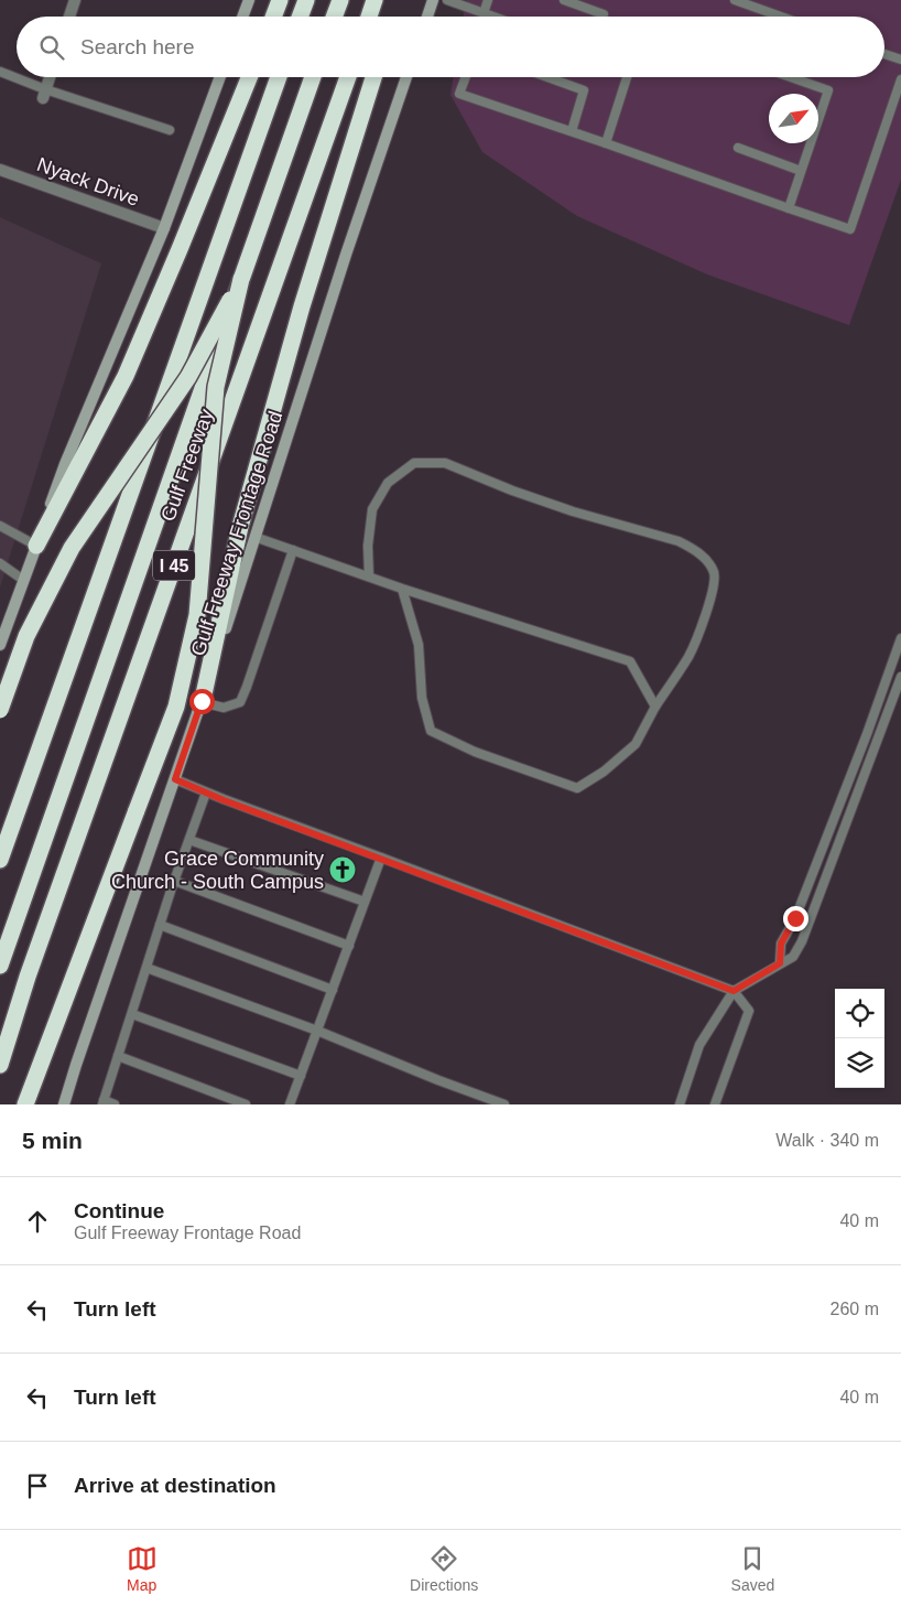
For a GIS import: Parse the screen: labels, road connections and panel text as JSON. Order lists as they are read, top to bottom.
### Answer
{
  "streets": {
    "highway": ["Gulf Freeway", "I 45"],
    "main road": ["Gulf Freeway Frontage Road"],
    "street": ["Nyack Drive"]
  },
  "places": {
    "church": ["Grace Community Church - South Campus"]
  },
  "north": "top right",
  "page": {
    "search": "Search here",
    "heading": ["5 min", "Walk · 340 m"],
    "list": [
      ["Continue", "Gulf Freeway Frontage Road", "40 m"],
      ["Turn left", "260 m"],
      ["Turn left", "40 m"],
      "Arrive at destination"
    ],
    "nav": ["Map", "Directions", "Saved"]
  }
}
